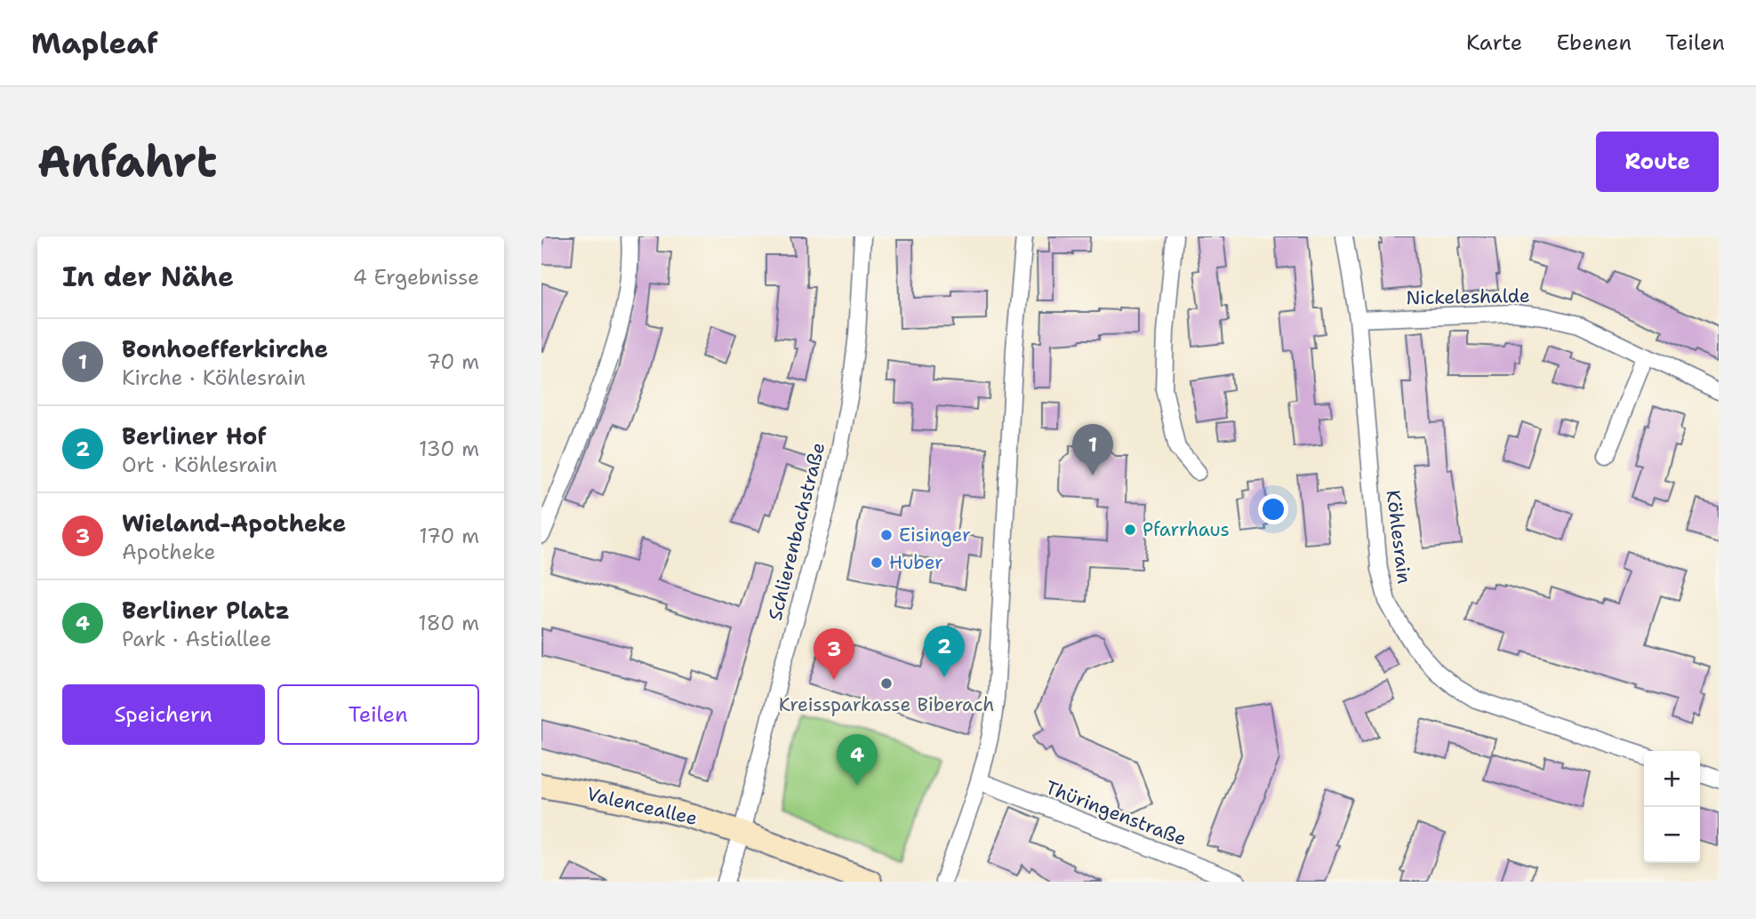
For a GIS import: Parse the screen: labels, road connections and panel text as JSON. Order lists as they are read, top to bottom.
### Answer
{
  "streets": {
    "street": [
      "Nickeleshalde",
      "Schlierenbachstraße",
      "Köhlesrain",
      "Valenceallee",
      "Thüringenstraße"
    ]
  },
  "crossings": [
    ["Nickeleshalde", "Köhlesrain"],
    ["Schlierenbachstraße", "Valenceallee"]
  ],
  "places": [
    "Pfarrhaus",
    "Eisinger",
    "Huber",
    "Kreissparkasse Biberach"
  ],
  "page": {
    "header": "Mapleaf",
    "nav": ["Karte", "Ebenen", "Teilen"],
    "buttons": [
      "Route",
      ["Speichern", "Teilen"]
    ],
    "title": "Anfahrt",
    "heading": ["In der Nähe", "4 Ergebnisse"],
    "list": [
      {
        "mark": "1",
        "name": "Bonhoefferkirche",
        "note": "Kirche · Köhlesrain",
        "value": "70 m"
      },
      {
        "mark": "2",
        "name": "Berliner Hof",
        "note": "Ort · Köhlesrain",
        "value": "130 m"
      },
      {
        "mark": "3",
        "name": "Wieland-Apotheke",
        "note": "Apotheke",
        "value": "170 m"
      },
      {
        "mark": "4",
        "name": "Berliner Platz",
        "note": "Park · Astiallee",
        "value": "180 m"
      }
    ],
    "pins": [
      "1",
      "2",
      "3",
      "4"
    ],
    "map_buttons": ["+", "−"]
  }
}
